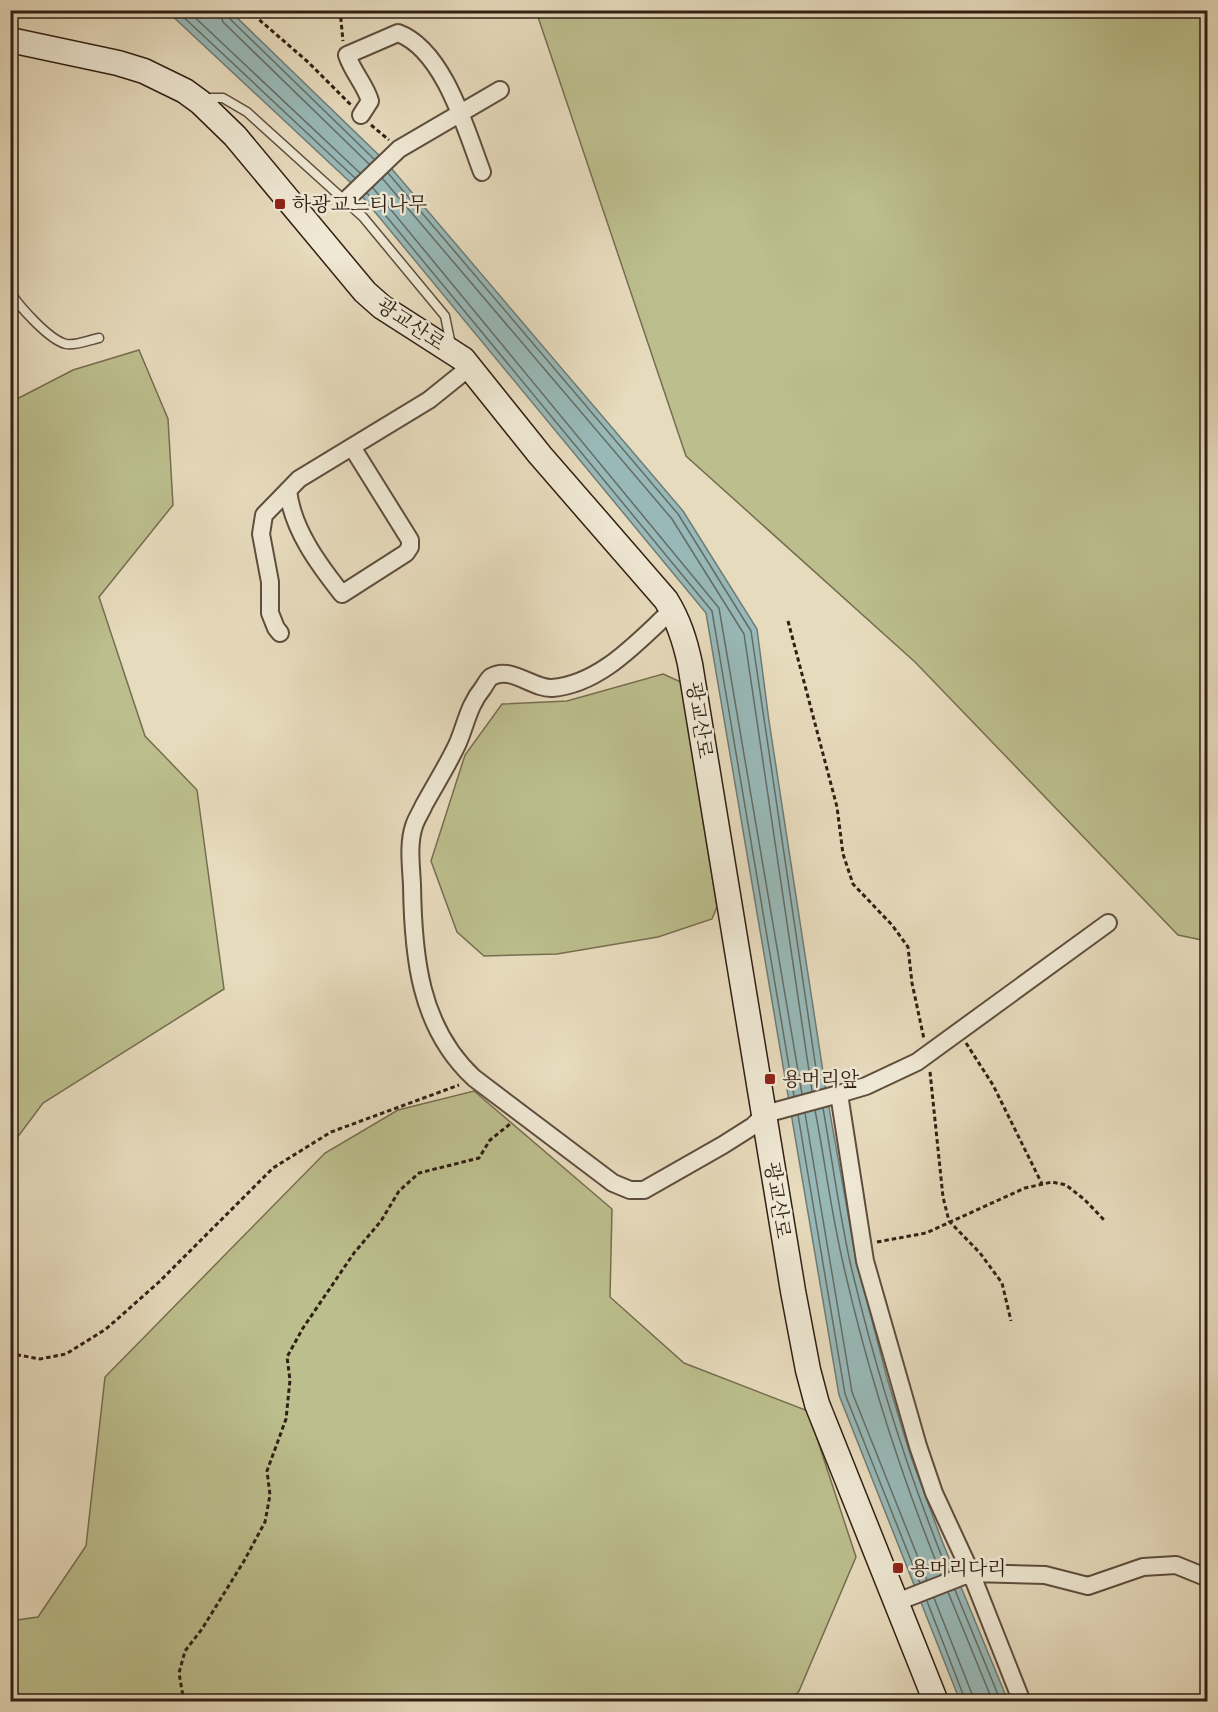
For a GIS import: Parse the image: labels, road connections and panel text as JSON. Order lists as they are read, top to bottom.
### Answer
{
  "streets": {
    "street": ["광교산로"]
  },
  "places": {
    "transit": ["하광교느티나무", "용머리앞", "용머리다리"]
  }
}
